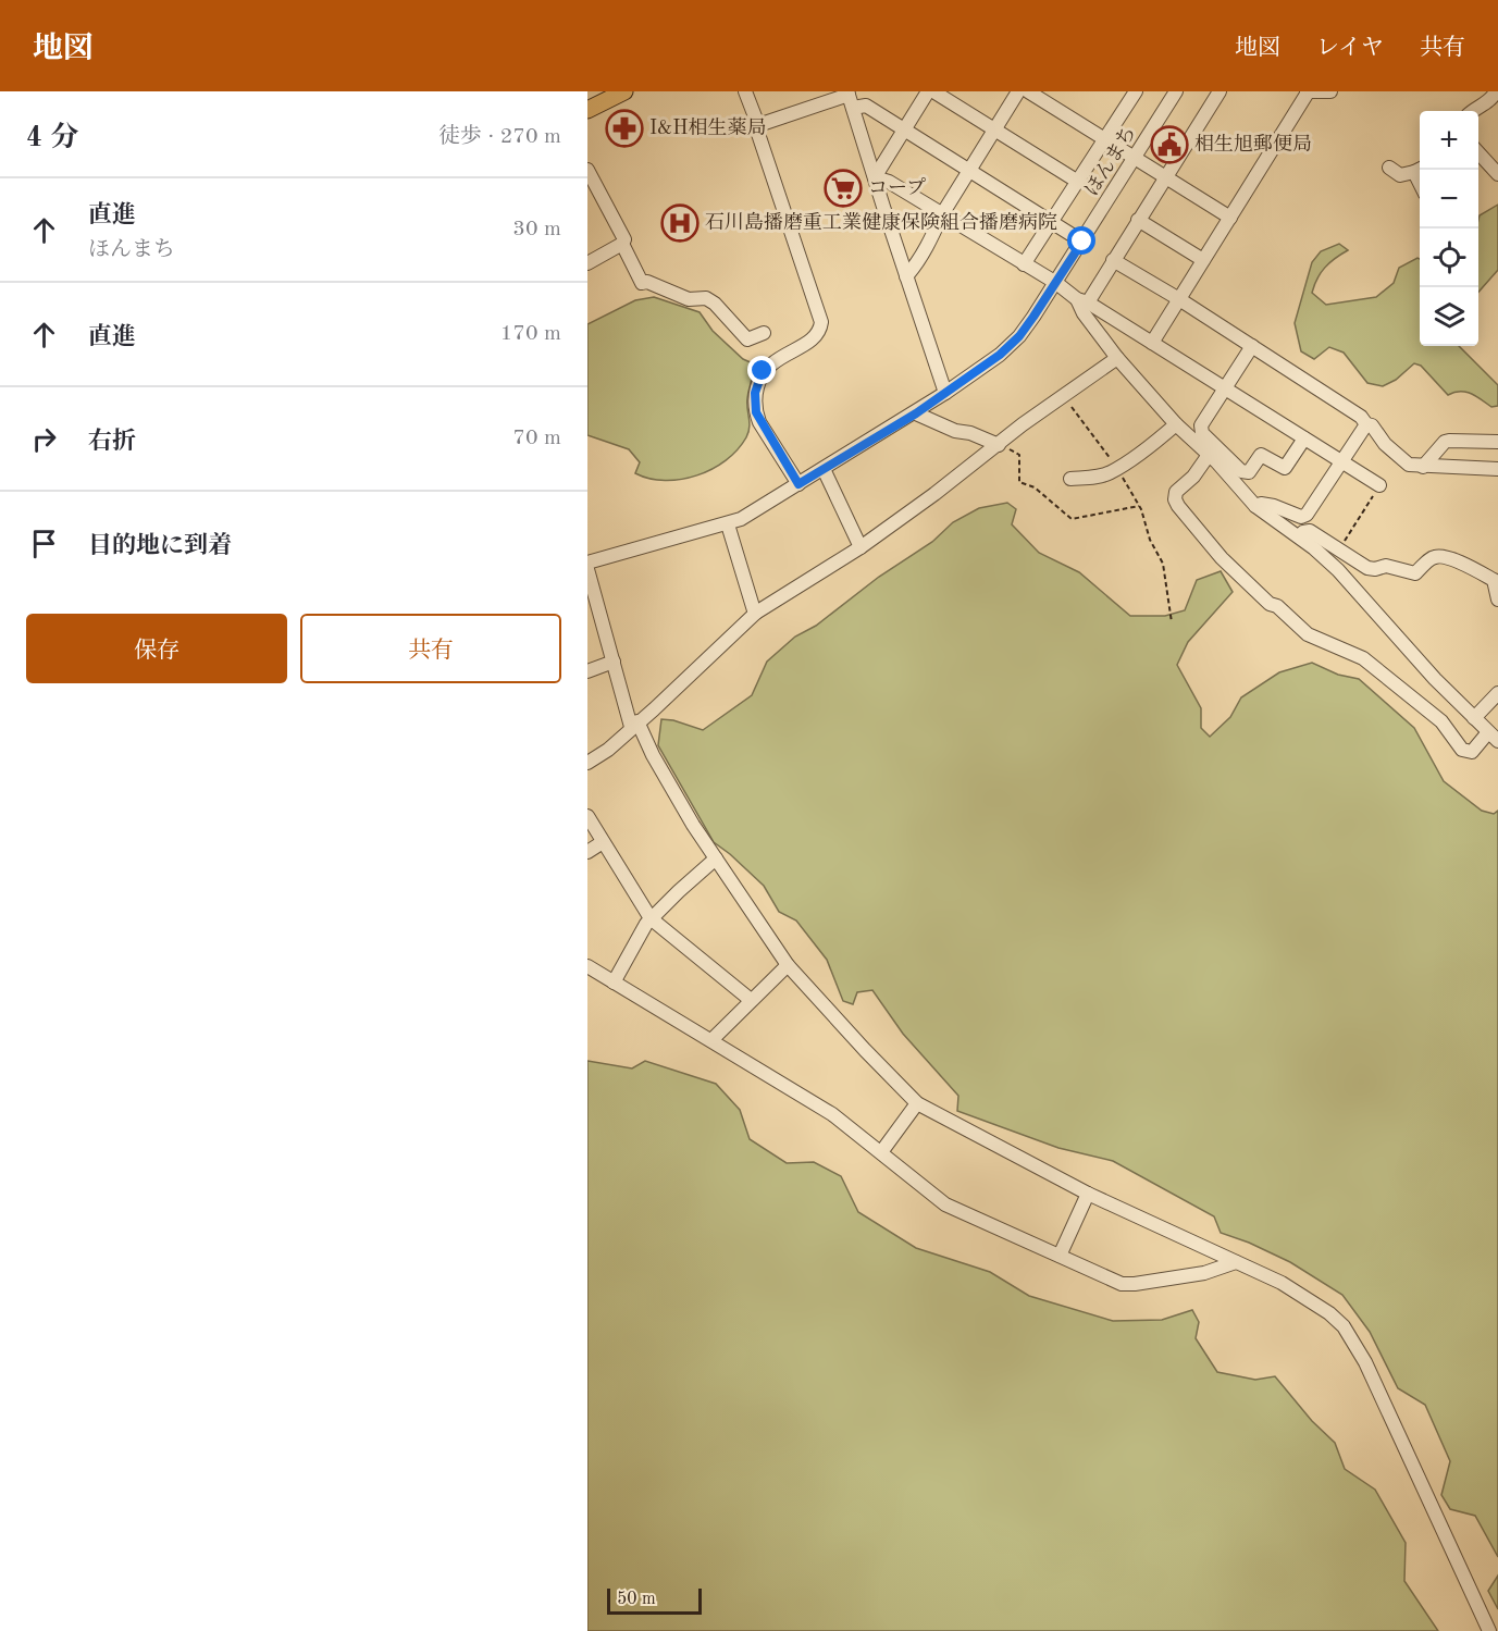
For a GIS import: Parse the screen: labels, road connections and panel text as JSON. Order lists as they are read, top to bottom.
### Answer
{
  "streets": {
    "street": ["ほんまち"]
  },
  "places": {
    "pharmacy": ["I&H相生薬局"],
    "public building": ["相生旭郵便局"],
    "supermarket": ["コープ"],
    "hospital": ["石川島播磨重工業健康保険組合播磨病院"]
  },
  "scale_bar": "50 m",
  "page": {
    "header": "地図",
    "nav": ["地図", "レイヤ", "共有"],
    "heading": ["4 分", "徒歩 · 270 m"],
    "map_buttons": ["+", "−"],
    "list": [
      ["直進", "ほんまち", "30 m"],
      ["直進", "170 m"],
      ["右折", "70 m"],
      "目的地に到着"
    ],
    "buttons": ["保存", "共有"],
    "scale": "50 m"
  }
}
